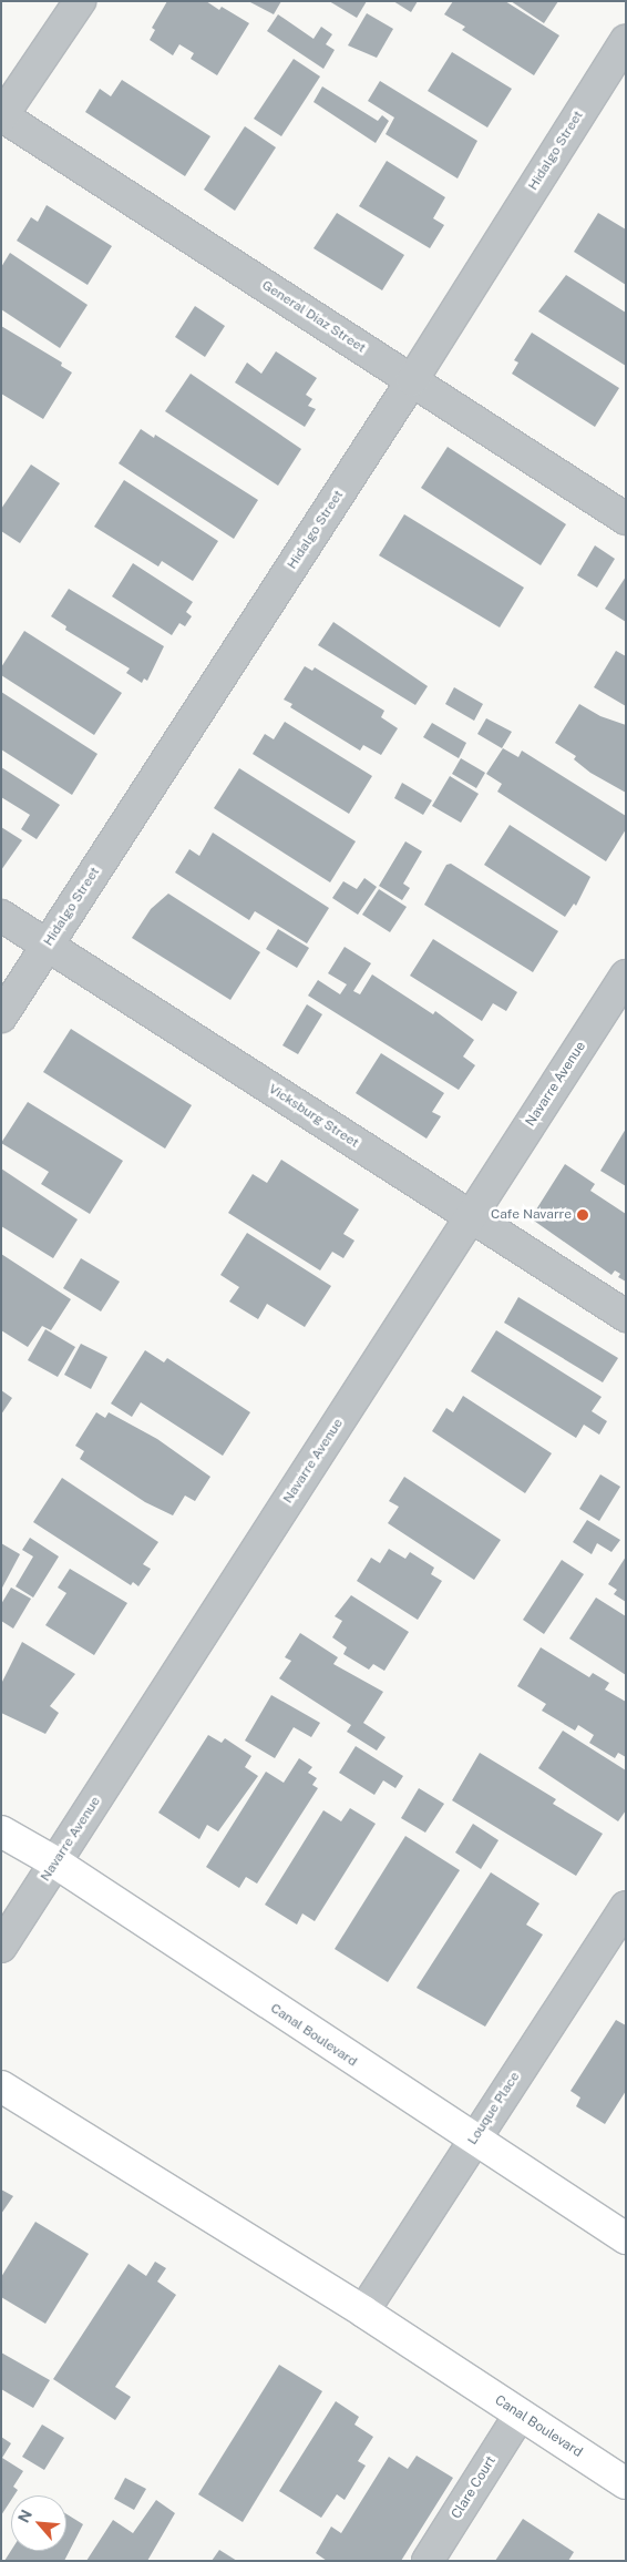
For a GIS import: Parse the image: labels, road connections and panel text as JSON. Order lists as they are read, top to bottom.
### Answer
{
  "streets": {
    "main road": ["Canal Boulevard"],
    "street": [
      "Hidalgo Street",
      "General Diaz Street",
      "Navarre Avenue",
      "Vicksburg Street",
      "Louque Place",
      "Clare Court"
    ]
  },
  "crossings": [
    ["Hidalgo Street", "General Diaz Street"],
    ["Hidalgo Street", "Vicksburg Street"],
    ["Navarre Avenue", "Vicksburg Street"],
    ["Navarre Avenue", "Canal Boulevard"],
    ["Canal Boulevard", "Louque Place"],
    ["Canal Boulevard", "Clare Court"]
  ],
  "places": ["Cafe Navarre"],
  "north": "top left"
}
